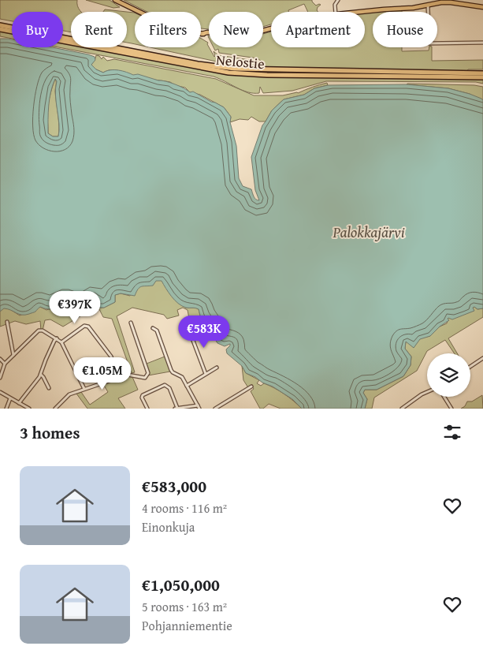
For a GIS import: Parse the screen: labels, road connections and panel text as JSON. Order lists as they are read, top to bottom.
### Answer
{
  "streets": {
    "highway": ["Nelostie"]
  },
  "water": ["Palokkajärvi"],
  "page": {
    "chip": [
      "Buy",
      "Rent",
      "Filters",
      "New",
      "Apartment",
      "House"
    ],
    "price": ["€397K", "€583K", "€1.05M"],
    "heading": "3 homes",
    "list": [
      {
        "name": "€583,000",
        "note": "4 rooms · 116 m² · Einonkuja"
      },
      {
        "name": "€1,050,000",
        "note": "5 rooms · 163 m² · Pohjanniementie"
      }
    ]
  }
}
